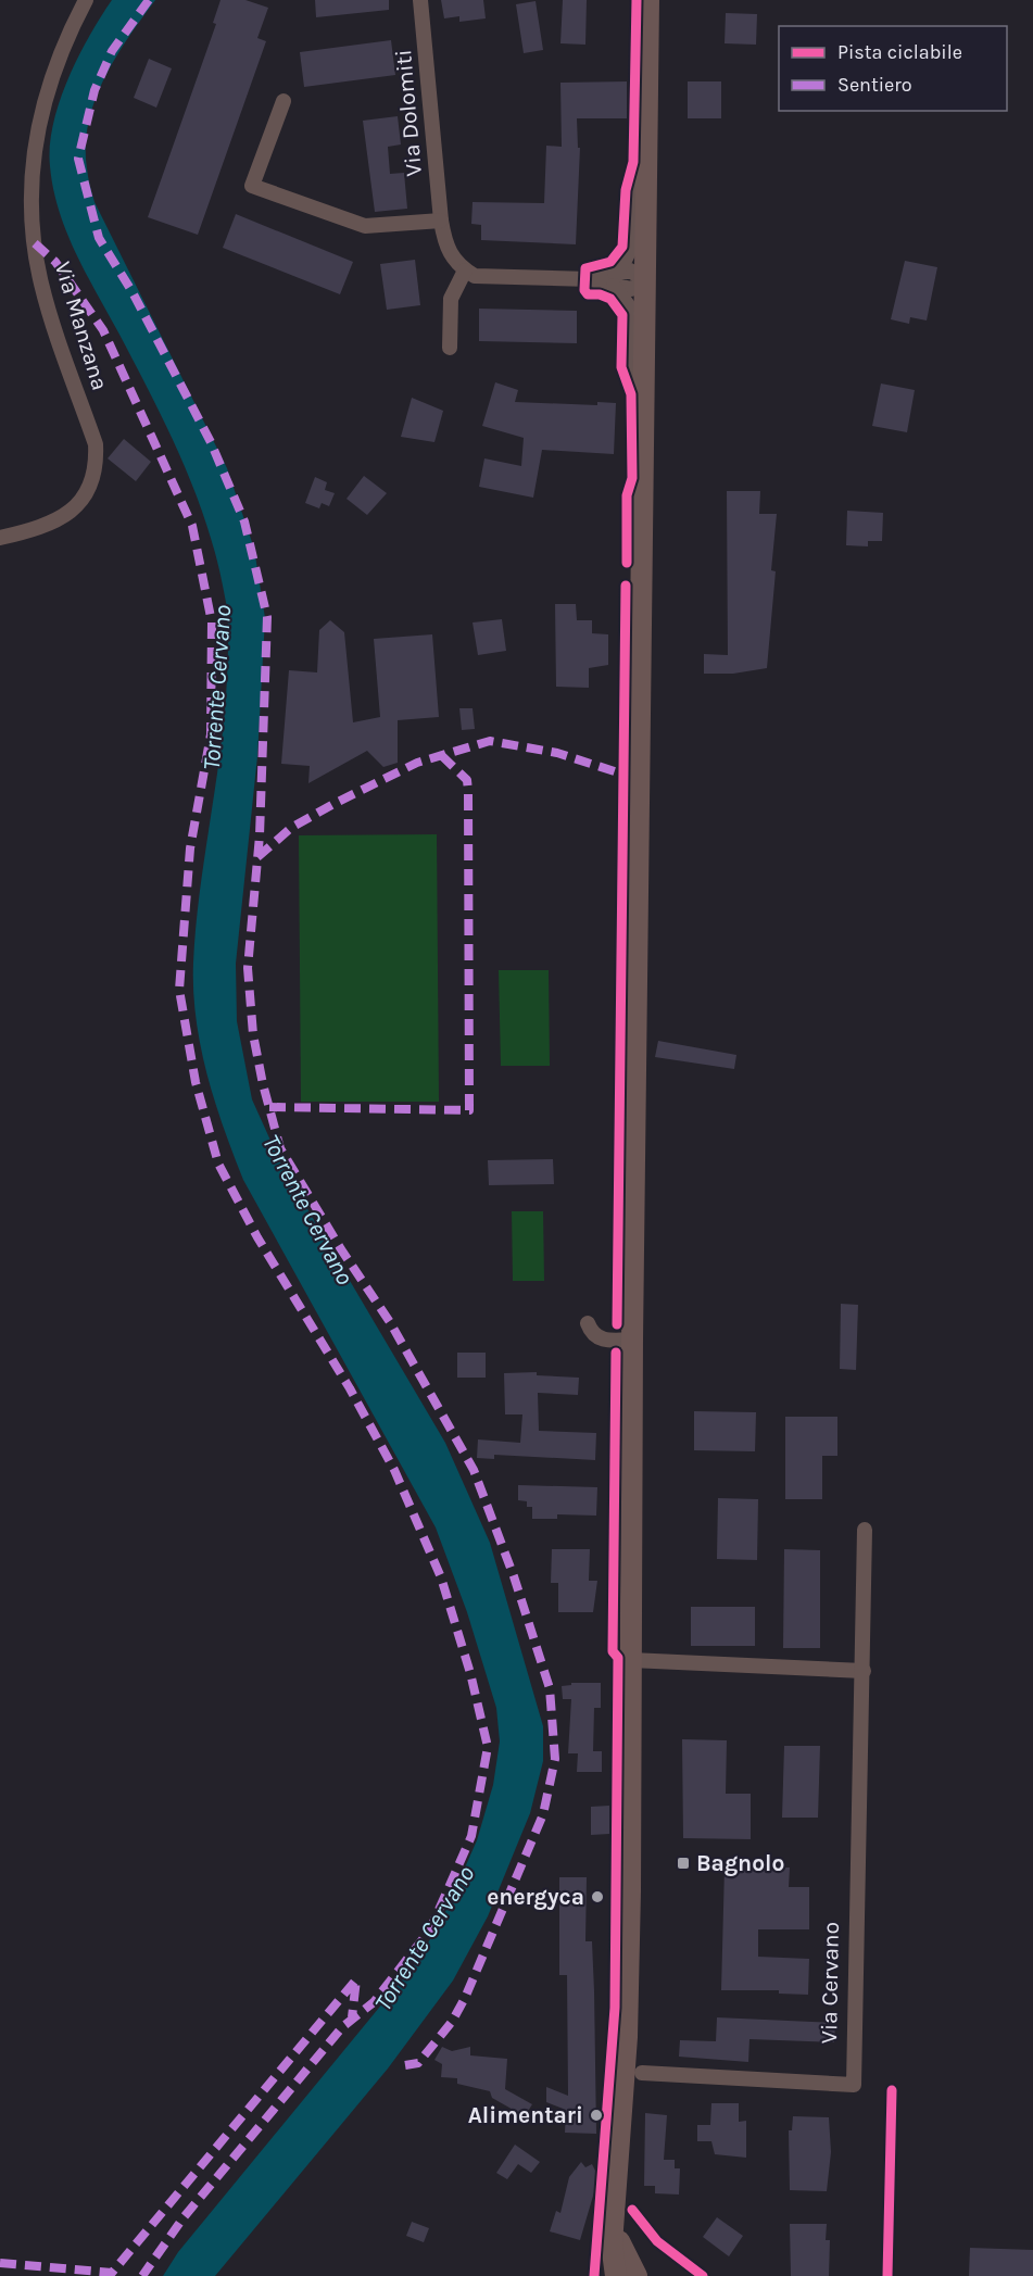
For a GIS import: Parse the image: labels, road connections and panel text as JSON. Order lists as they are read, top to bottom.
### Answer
{
  "streets": {
    "street": ["Via Dolomiti", "Via Manzana", "Via Cervano"]
  },
  "water": ["Torrente Cervano"],
  "places": {
    "transit": ["Bagnolo"],
    "other": ["energyca", "Alimentari"]
  },
  "legend": ["Pista ciclabile", "Sentiero"]
}
